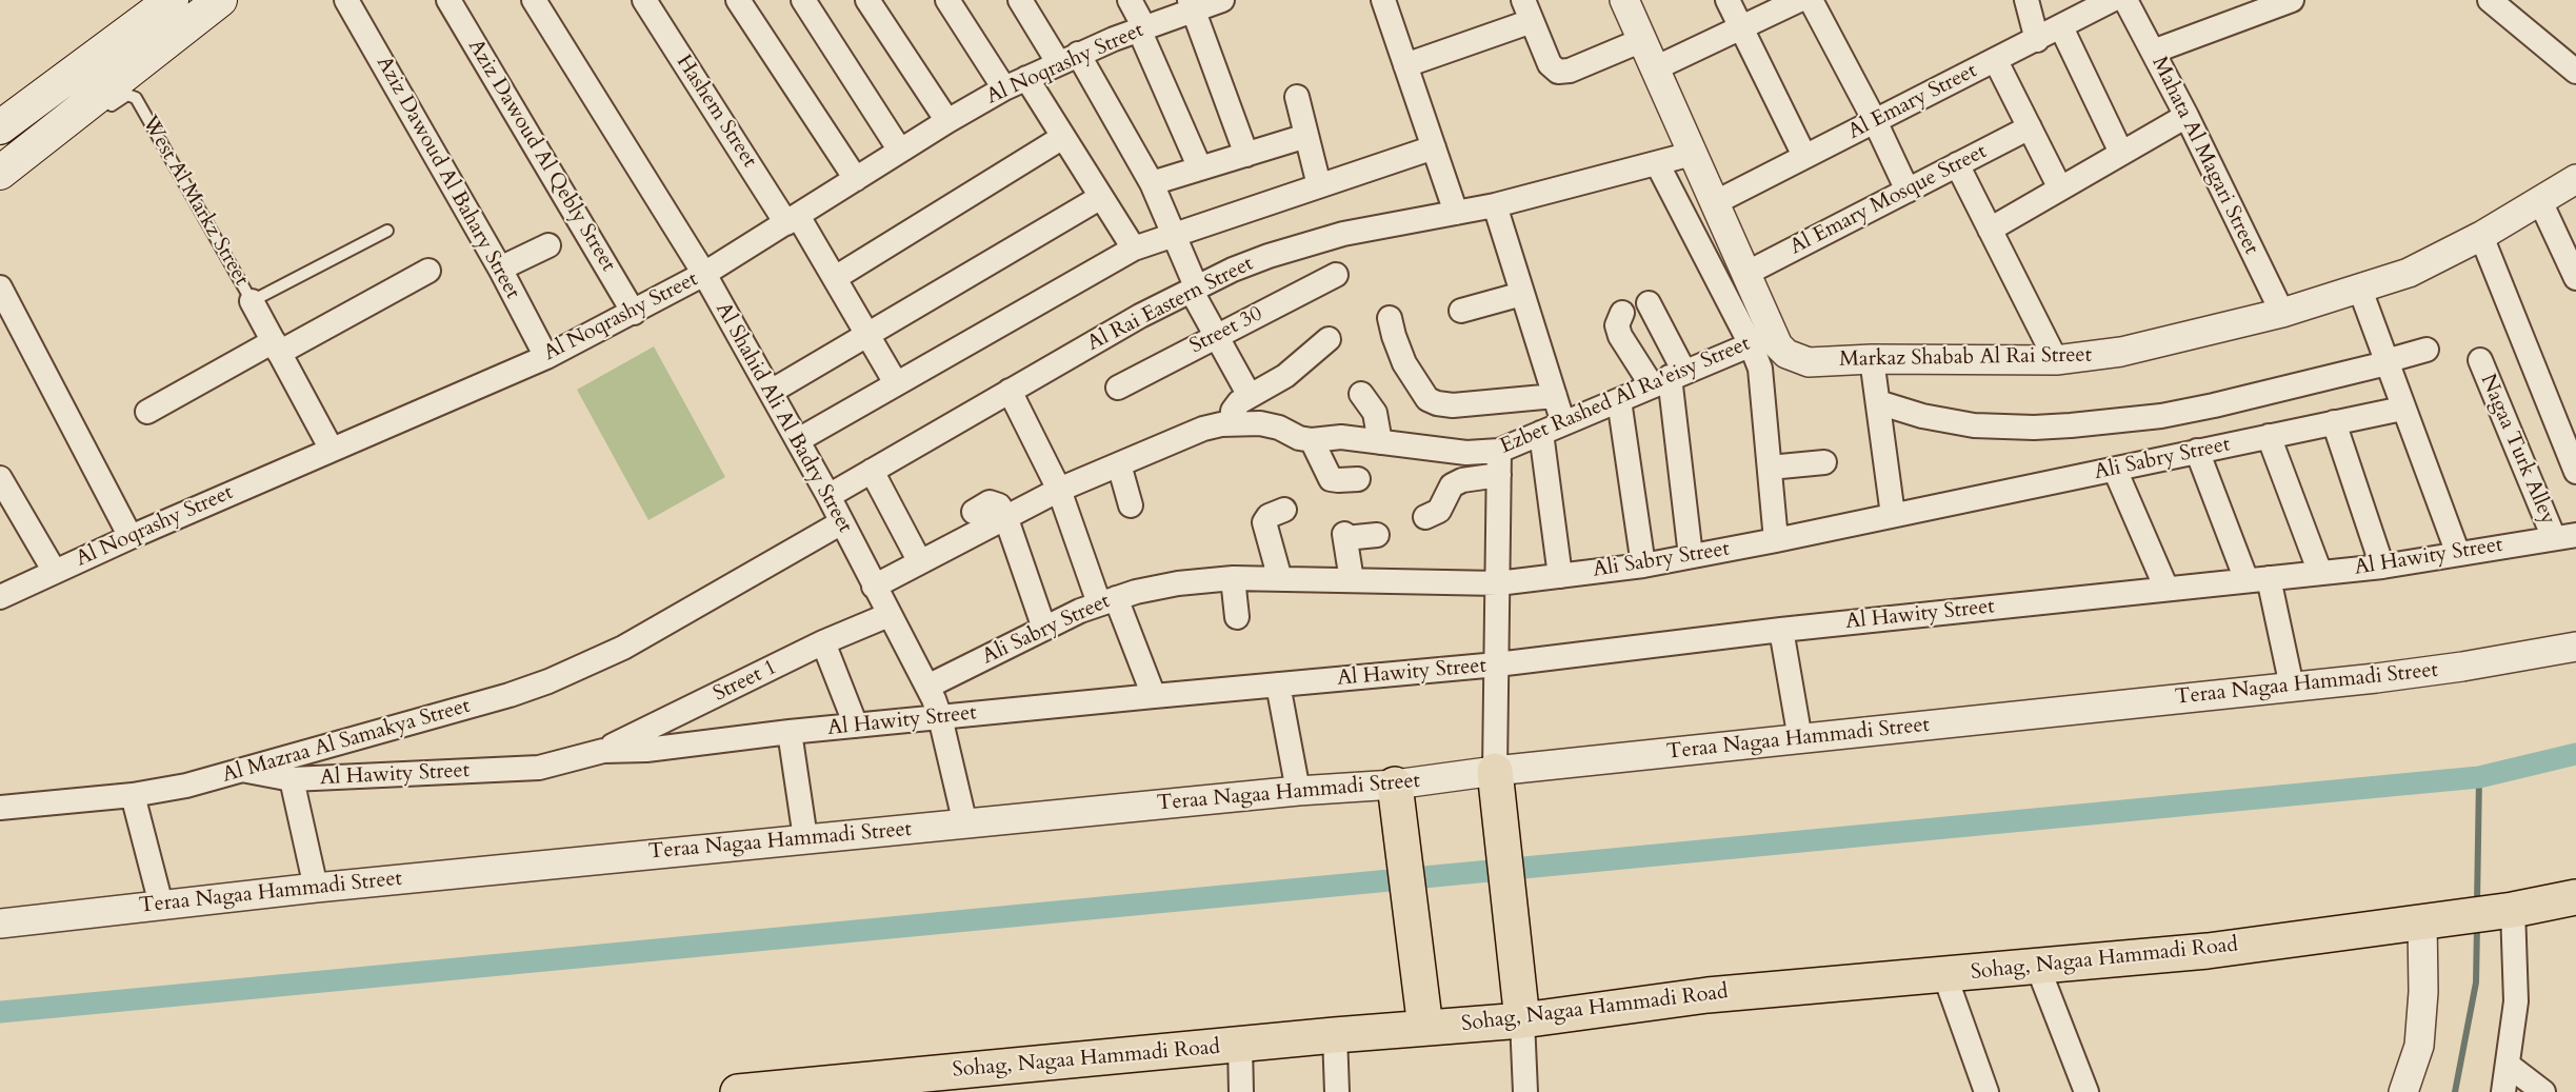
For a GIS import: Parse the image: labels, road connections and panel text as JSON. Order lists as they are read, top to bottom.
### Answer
{
  "streets": {
    "main road": ["Sohag, Nagaa Hammadi Road"],
    "street": [
      "Al Noqrashy Street",
      "Al Emary Street",
      "Hashem Street",
      "Aziz Dawoud Al Qebly Street",
      "Mahata Al Magari Street",
      "Aziz Dawoud Al Bahary Street",
      "Al Emary Mosque Street",
      "West Al Markz Street",
      "Al Rai Eastern Street",
      "Street 30",
      "Markaz Shabab Al Rai Street",
      "Ezbet Rashed Al Ra'eisy Street",
      "Al Shahid Ali Al Badry Street",
      "Nagaa Turk Alley",
      "Ali Sabry Street",
      "Al Hawity Street",
      "Street 1",
      "Teraa Nagaa Hammadi Street",
      "Al Mazraa Al Samakya Street"
    ]
  },
  "crossings": [
    ["Al Noqrashy Street", "Hashem Street"],
    ["Al Noqrashy Street", "Aziz Dawoud Al Qebly Street"],
    ["Al Noqrashy Street", "Aziz Dawoud Al Bahary Street"],
    ["Al Noqrashy Street", "West Al Markz Street"],
    ["Al Noqrashy Street", "Al Shahid Ali Al Badry Street"],
    ["Al Emary Street", "Markaz Shabab Al Rai Street"],
    ["Mahata Al Magari Street", "Markaz Shabab Al Rai Street"],
    ["Al Emary Mosque Street", "Markaz Shabab Al Rai Street"],
    ["Al Rai Eastern Street", "Markaz Shabab Al Rai Street"],
    ["Al Rai Eastern Street", "Al Shahid Ali Al Badry Street"],
    ["Markaz Shabab Al Rai Street", "Ezbet Rashed Al Ra'eisy Street"],
    ["Ezbet Rashed Al Ra'eisy Street", "Al Shahid Ali Al Badry Street"],
    ["Al Shahid Ali Al Badry Street", "Ali Sabry Street"],
    ["Al Shahid Ali Al Badry Street", "Al Hawity Street"],
    ["Al Shahid Ali Al Badry Street", "Street 1"],
    ["Al Shahid Ali Al Badry Street", "Teraa Nagaa Hammadi Street"],
    ["Al Shahid Ali Al Badry Street", "Al Mazraa Al Samakya Street"],
    ["Nagaa Turk Alley", "Al Hawity Street"],
    ["Al Hawity Street", "Street 1"],
    ["Al Hawity Street", "Al Mazraa Al Samakya Street"]
  ]
}
